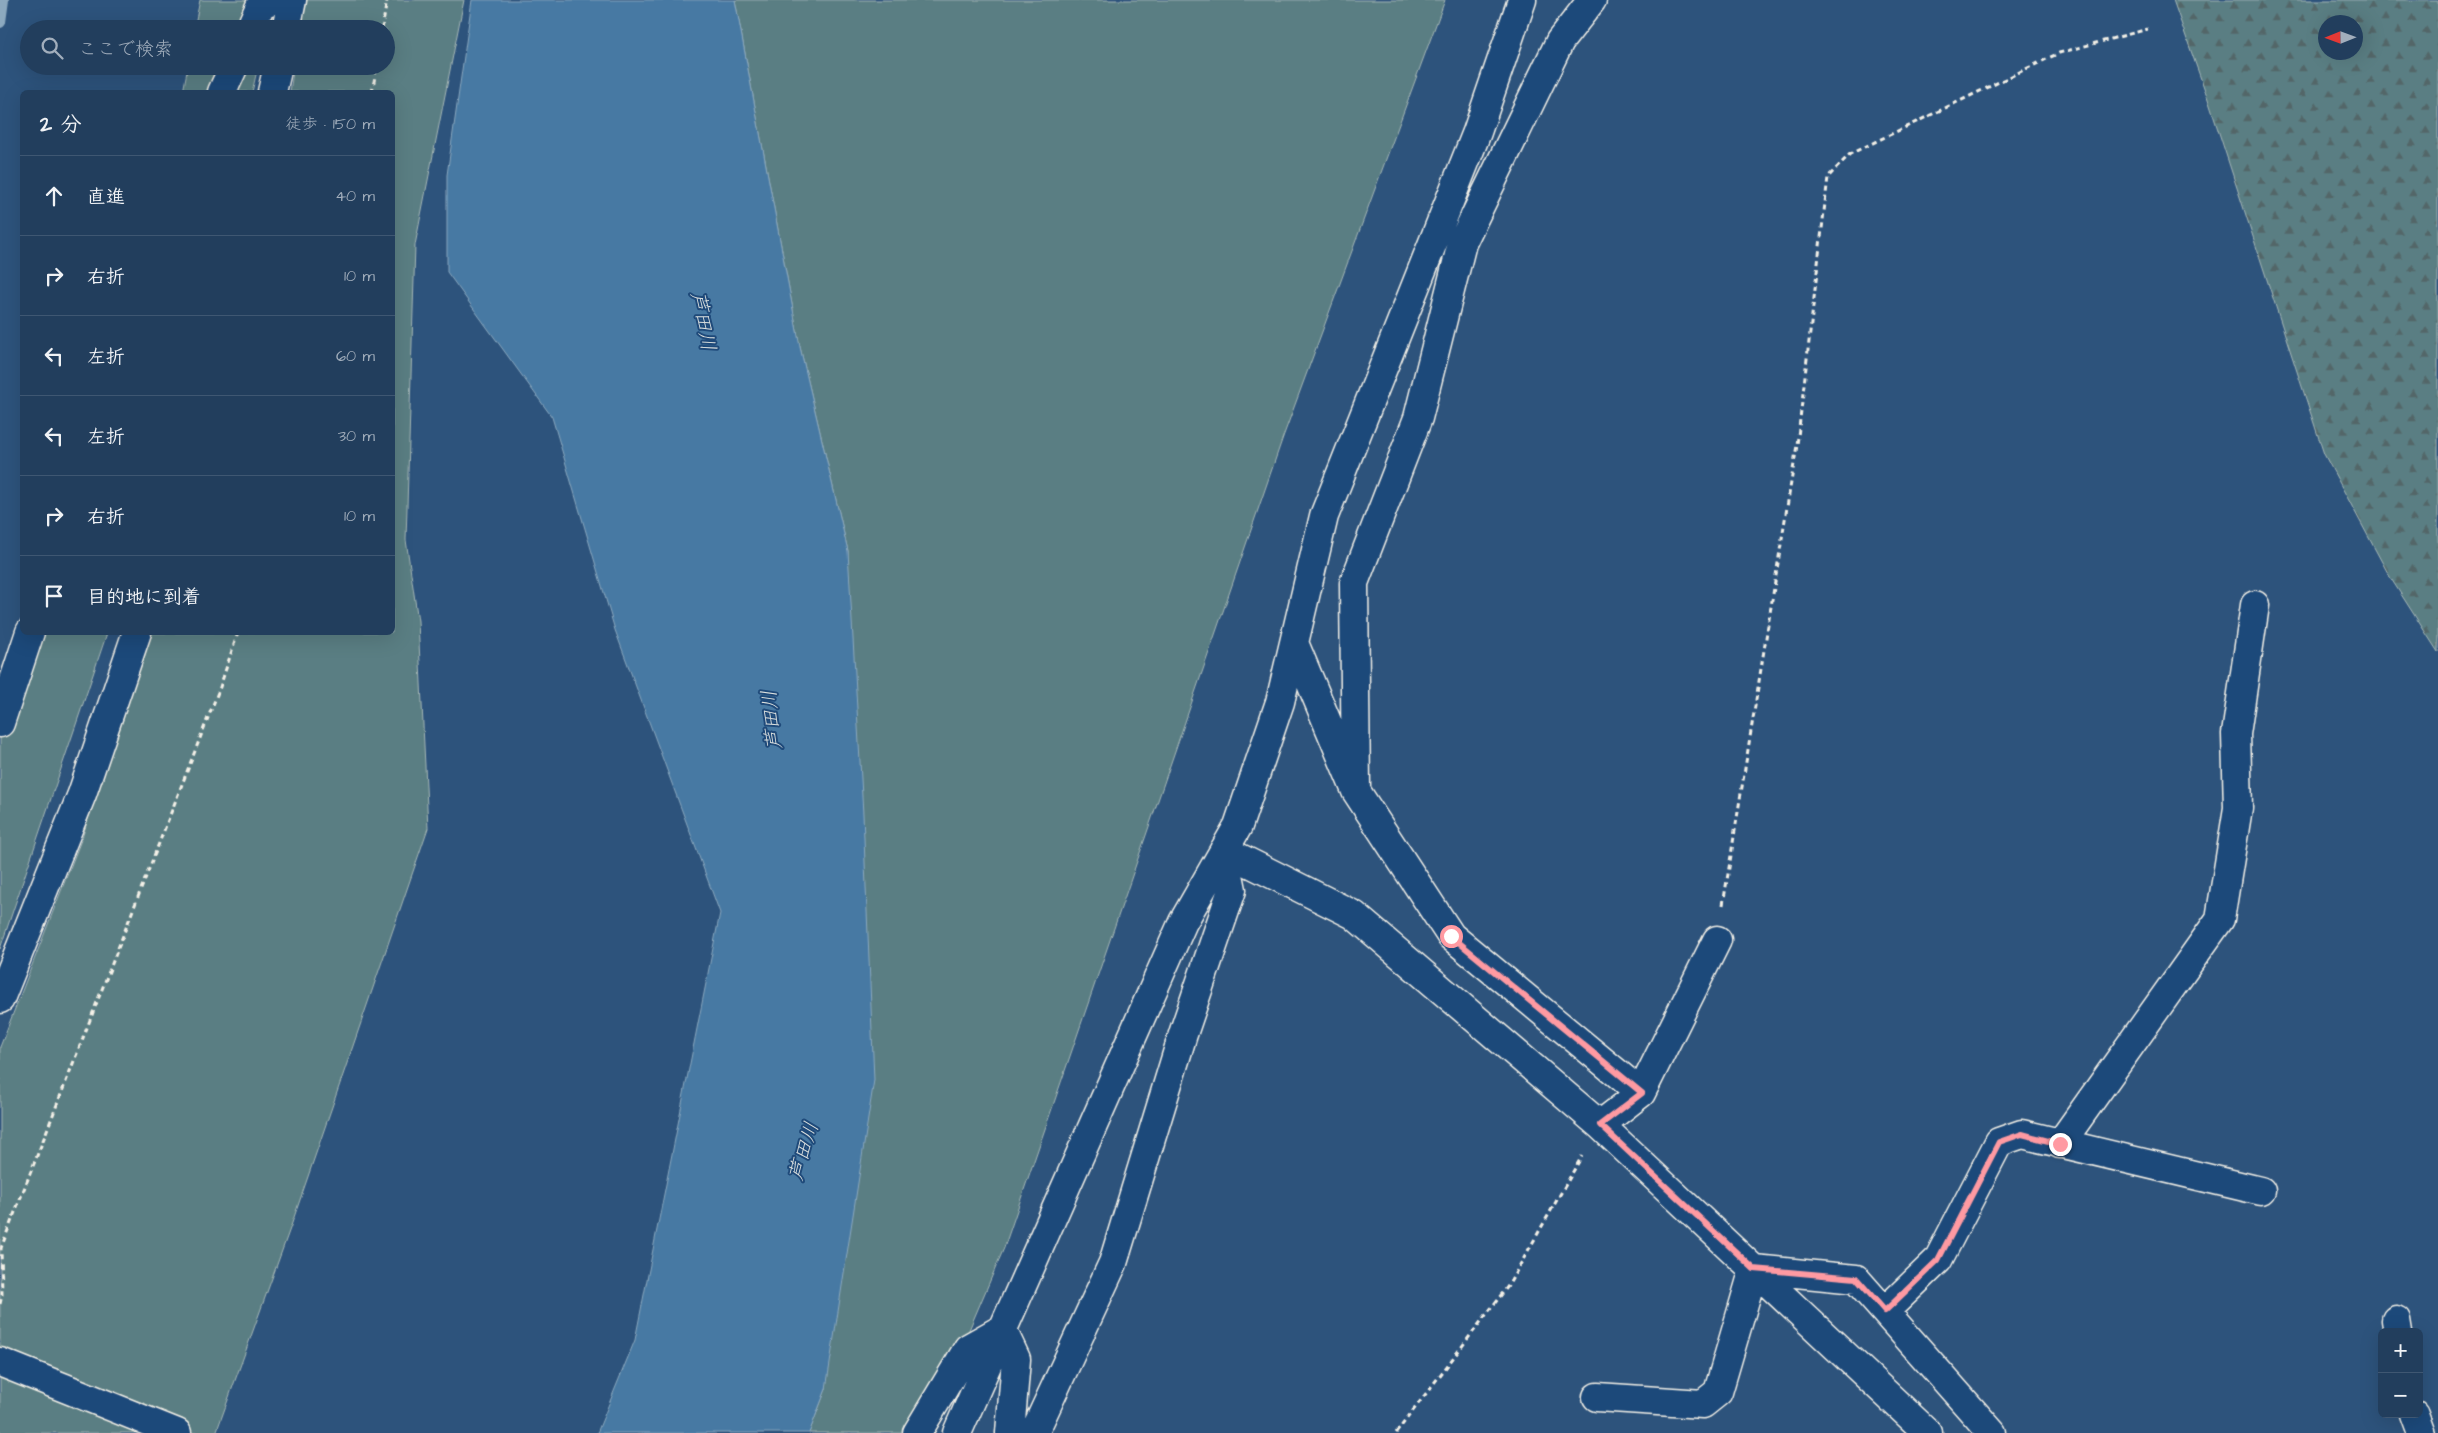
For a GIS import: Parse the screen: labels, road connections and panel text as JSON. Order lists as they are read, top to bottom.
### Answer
{
  "water": ["芦田川"],
  "north": "left",
  "page": {
    "search": "ここで検索",
    "heading": ["2 分", "徒歩 · 150 m"],
    "list": [
      ["直進", "40 m"],
      ["右折", "10 m"],
      ["左折", "60 m"],
      ["左折", "30 m"],
      ["右折", "10 m"],
      "目的地に到着"
    ],
    "map_buttons": ["+", "−"]
  }
}
